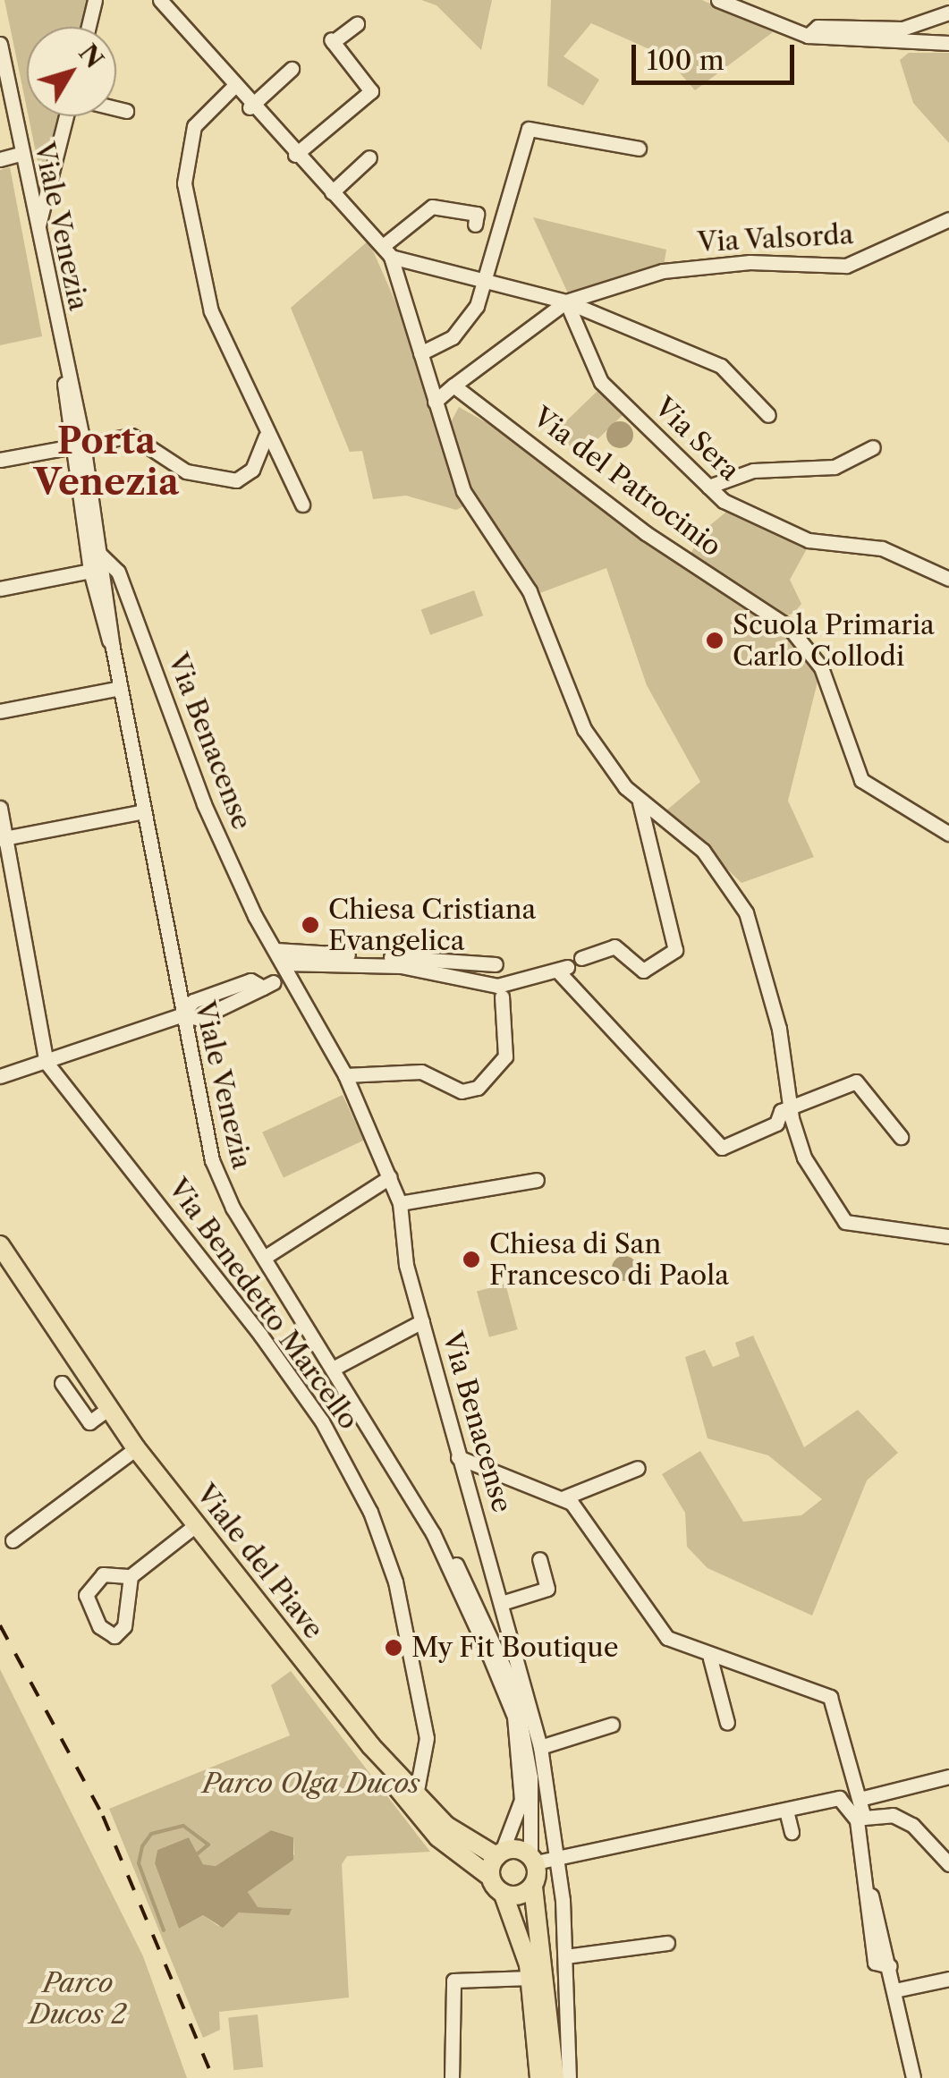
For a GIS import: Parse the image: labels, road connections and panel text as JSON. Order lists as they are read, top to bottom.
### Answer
{
  "streets": {
    "main road": ["Viale del Piave"],
    "street": [
      "Viale Venezia",
      "Via Valsorda",
      "Via Sera",
      "Via del Patrocinio",
      "Via Benacense",
      "Via Benedetto Marcello"
    ]
  },
  "crossings": [
    ["Viale Venezia", "Via Benacense"],
    ["Viale Venezia", "Viale del Piave"],
    ["Via Valsorda", "Via Sera"],
    ["Via Benedetto Marcello", "Viale del Piave"]
  ],
  "districts": ["Porta Venezia"],
  "parks": ["Parco Olga Ducos", "Parco Ducos 2"],
  "places": [
    "Scuola Primaria Carlo Collodi",
    "Chiesa Cristiana Evangelica",
    "Chiesa di San Francesco di Paola",
    "My Fit Boutique"
  ],
  "scale_bar": "100 m",
  "north": "top right"
}
